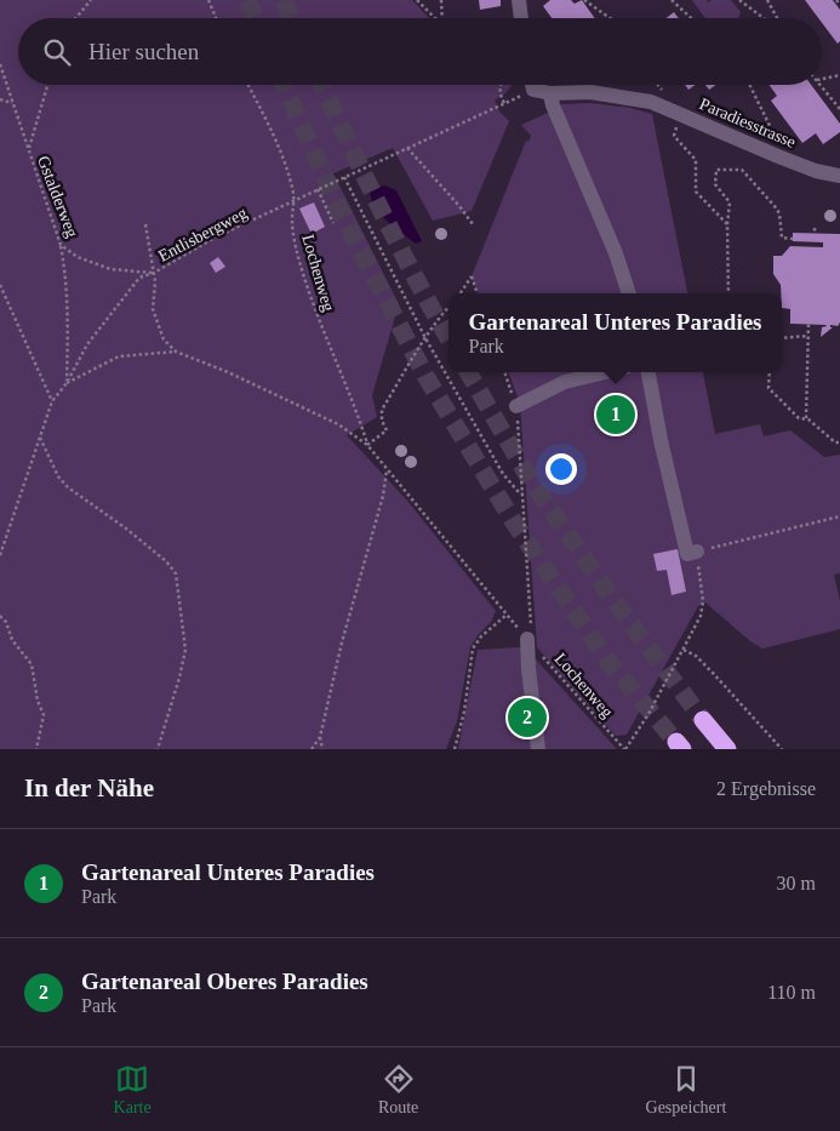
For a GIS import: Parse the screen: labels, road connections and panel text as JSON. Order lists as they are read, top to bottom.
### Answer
{
  "streets": {
    "street": ["Paradiesstrasse"],
    "path": ["Gstalderweg", "Entlisbergweg", "Lochenweg"]
  },
  "crossings": [
    ["Paradiesstrasse", "Entlisbergweg"],
    ["Gstalderweg", "Entlisbergweg"],
    ["Entlisbergweg", "Lochenweg"]
  ],
  "page": {
    "search": "Hier suchen",
    "popup": ["Gartenareal Unteres Paradies", "Park"],
    "pins": ["1", "2"],
    "heading": ["In der Nähe", "2 Ergebnisse"],
    "list": [
      {
        "mark": "1",
        "name": "Gartenareal Unteres Paradies",
        "note": "Park",
        "value": "30 m"
      },
      {
        "mark": "2",
        "name": "Gartenareal Oberes Paradies",
        "note": "Park",
        "value": "110 m"
      }
    ],
    "nav": ["Karte", "Route", "Gespeichert"]
  }
}
